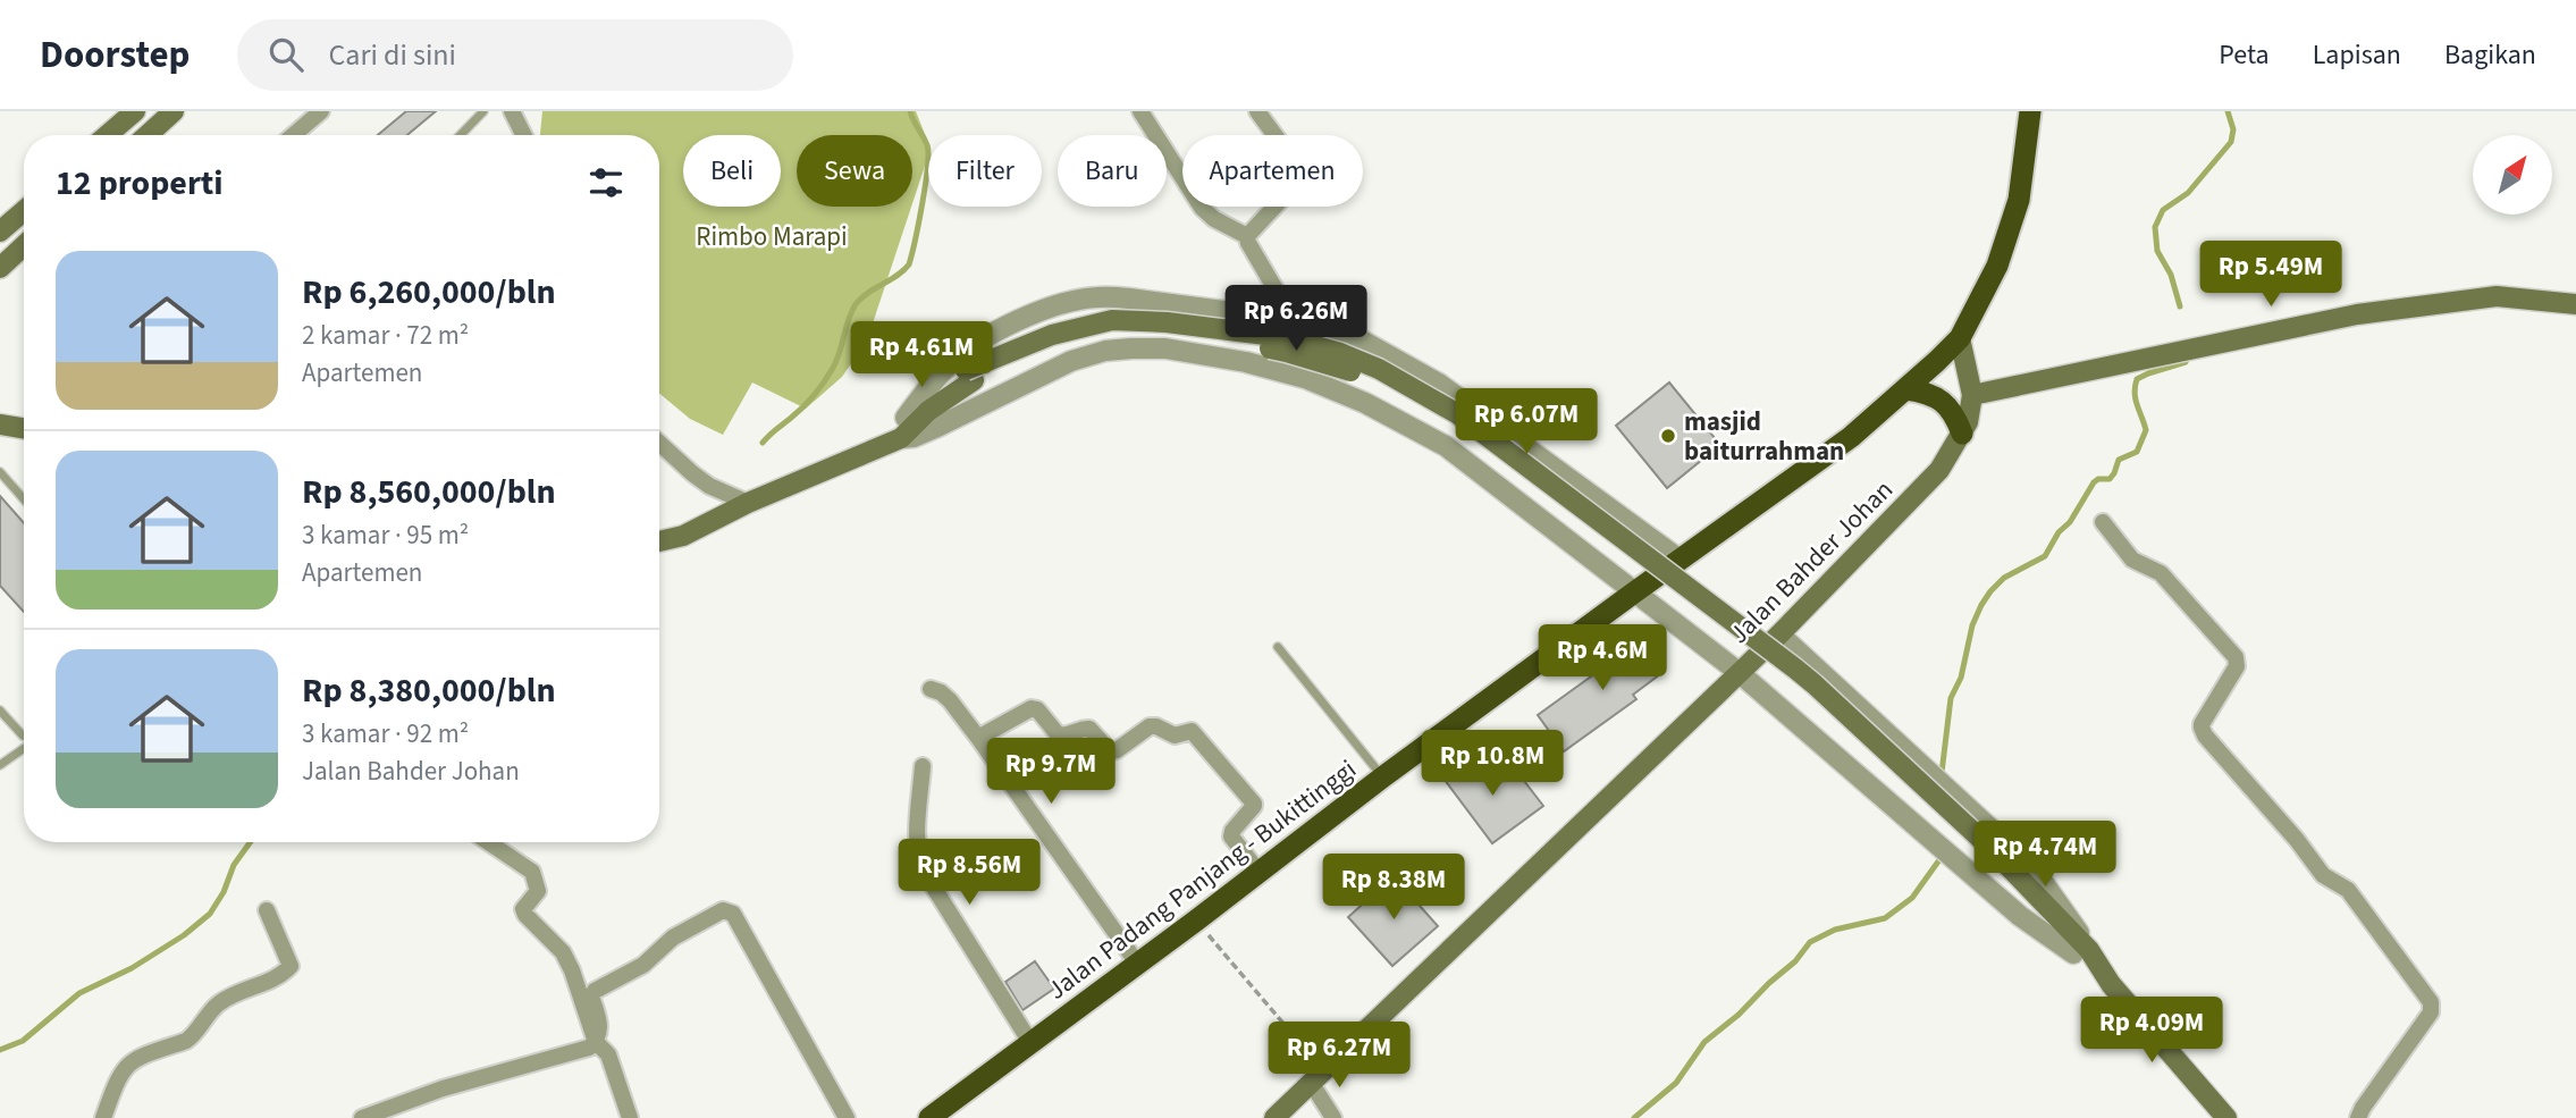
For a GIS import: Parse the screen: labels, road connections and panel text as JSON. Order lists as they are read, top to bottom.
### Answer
{
  "streets": {
    "highway": ["Jalan Padang Panjang - Bukittinggi"],
    "main road": ["Jalan Bahder Johan"]
  },
  "crossings": [
    ["Jalan Bahder Johan", "Jalan Padang Panjang - Bukittinggi"]
  ],
  "parks": ["Rimbo Marapi"],
  "places": ["masjid baiturrahman"],
  "north": "top right",
  "page": {
    "header": "Doorstep",
    "search": "Cari di sini",
    "nav": ["Peta", "Lapisan", "Bagikan"],
    "chip": [
      "Beli",
      "Sewa",
      "Filter",
      "Baru",
      "Apartemen"
    ],
    "heading": "12 properti",
    "list": [
      {
        "name": "Rp 6,260,000/bln",
        "note": "2 kamar · 72 m² · Apartemen"
      },
      {
        "name": "Rp 8,560,000/bln",
        "note": "3 kamar · 95 m² · Apartemen"
      },
      {
        "name": "Rp 8,380,000/bln",
        "note": "3 kamar · 92 m² · Jalan Bahder Johan"
      }
    ],
    "price": [
      "Rp 5.49M",
      "Rp 6.26M",
      "Rp 4.61M",
      "Rp 6.07M",
      "Rp 4.6M",
      "Rp 10.8M",
      "Rp 9.7M",
      "Rp 4.74M",
      "Rp 8.56M",
      "Rp 8.38M",
      "Rp 4.09M",
      "Rp 6.27M"
    ]
  }
}
